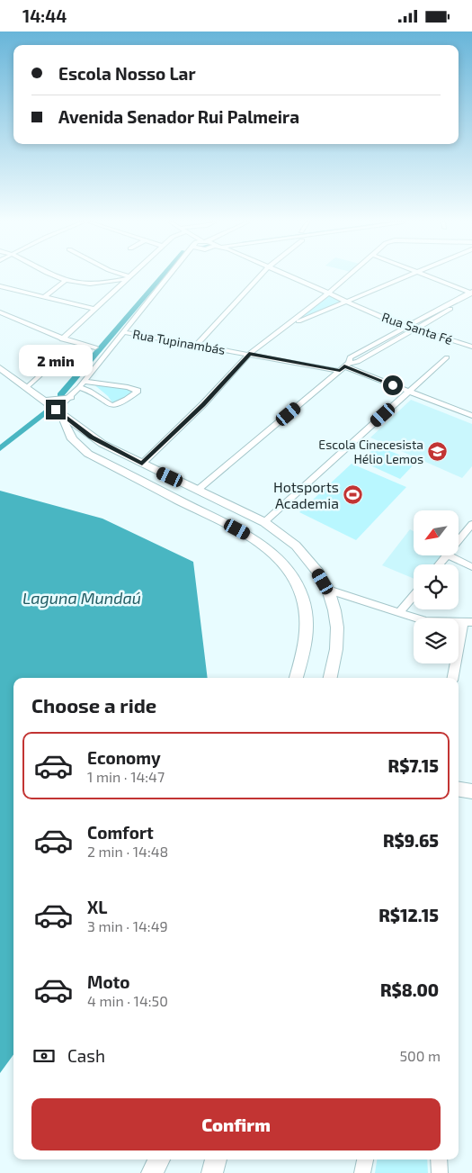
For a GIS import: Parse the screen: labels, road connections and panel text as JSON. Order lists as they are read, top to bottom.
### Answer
{
  "streets": {
    "street": ["Rua Santa Fé", "Rua Tupinambás"]
  },
  "water": ["Laguna Mundaú"],
  "places": {
    "school or university": ["Escola Cinecesista Hélio Lemos"],
    "sports": ["Hotsports Academia"]
  },
  "north": "bottom left",
  "page": {
    "status": "14:44",
    "banner": ["Escola Nosso Lar", "Avenida Senador Rui Palmeira"],
    "bubble": "2 min",
    "heading": "Choose a ride",
    "list": [
      {
        "name": "Economy",
        "note": "1 min · 14:47",
        "value": "R$7.15"
      },
      {
        "name": "Comfort",
        "note": "2 min · 14:48",
        "value": "R$9.65"
      },
      {
        "name": "XL",
        "note": "3 min · 14:49",
        "value": "R$12.15"
      },
      {
        "name": "Moto",
        "note": "4 min · 14:50",
        "value": "R$8.00"
      }
    ],
    "pay": ["Cash", "500 m"],
    "buttons": "Confirm"
  }
}
